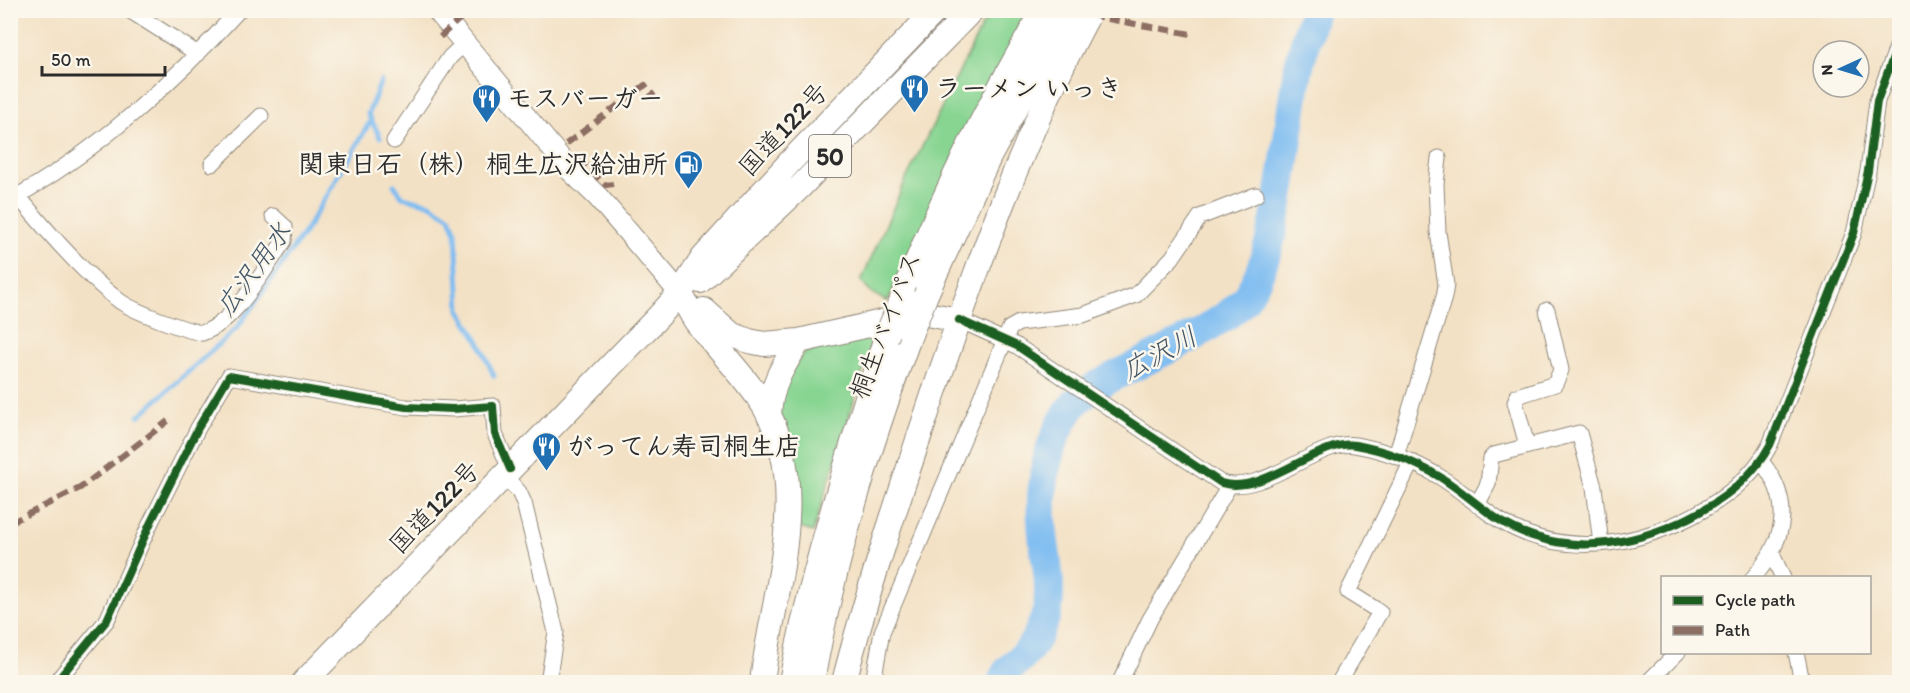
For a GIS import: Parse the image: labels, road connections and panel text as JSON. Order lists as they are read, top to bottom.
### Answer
{
  "streets": {
    "highway": ["国道122号", "50", "桐生バイパス"]
  },
  "water": ["広沢用水", "広沢川"],
  "places": {
    "restaurant": ["ラーメン いっき", "モスバーガー", "がってん寿司桐生店"],
    "fuel station": ["関東日石（株） 桐生広沢給油所"]
  },
  "legend": ["Cycle path", "Path"],
  "scale_bar": "50 m",
  "north": "left"
}
